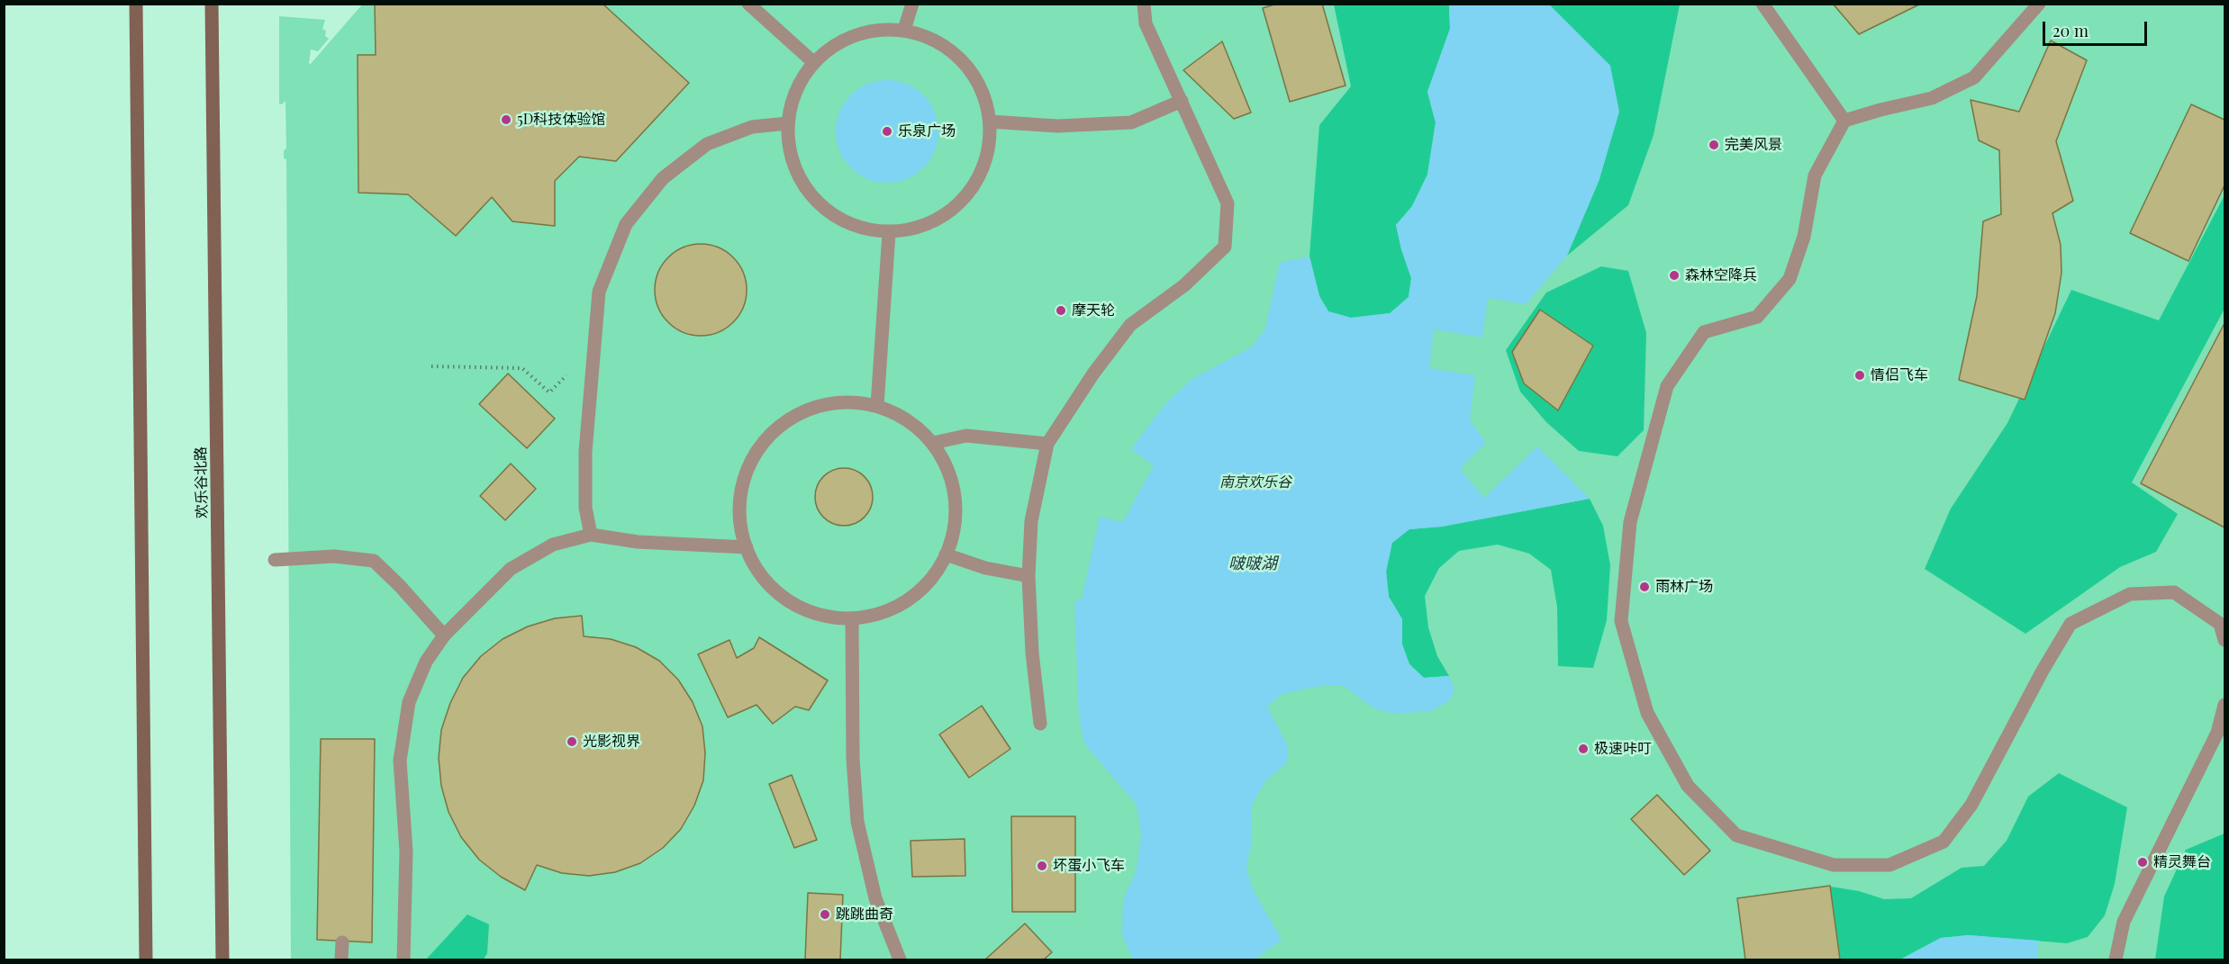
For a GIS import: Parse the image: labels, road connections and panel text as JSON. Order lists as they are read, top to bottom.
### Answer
{
  "streets": {
    "main road": ["欢乐谷北路"]
  },
  "water": ["啵啵湖"],
  "parks": ["南京欢乐谷"],
  "places": [
    "5D科技体验馆",
    "乐泉广场",
    "完美风景",
    "森林空降兵",
    "摩天轮",
    "情侣飞车",
    "雨林广场",
    "光影视界",
    "极速咔叮",
    "精灵舞台",
    "坏蛋小飞车",
    "跳跳曲奇"
  ],
  "scale_bar": "20 m"
}
